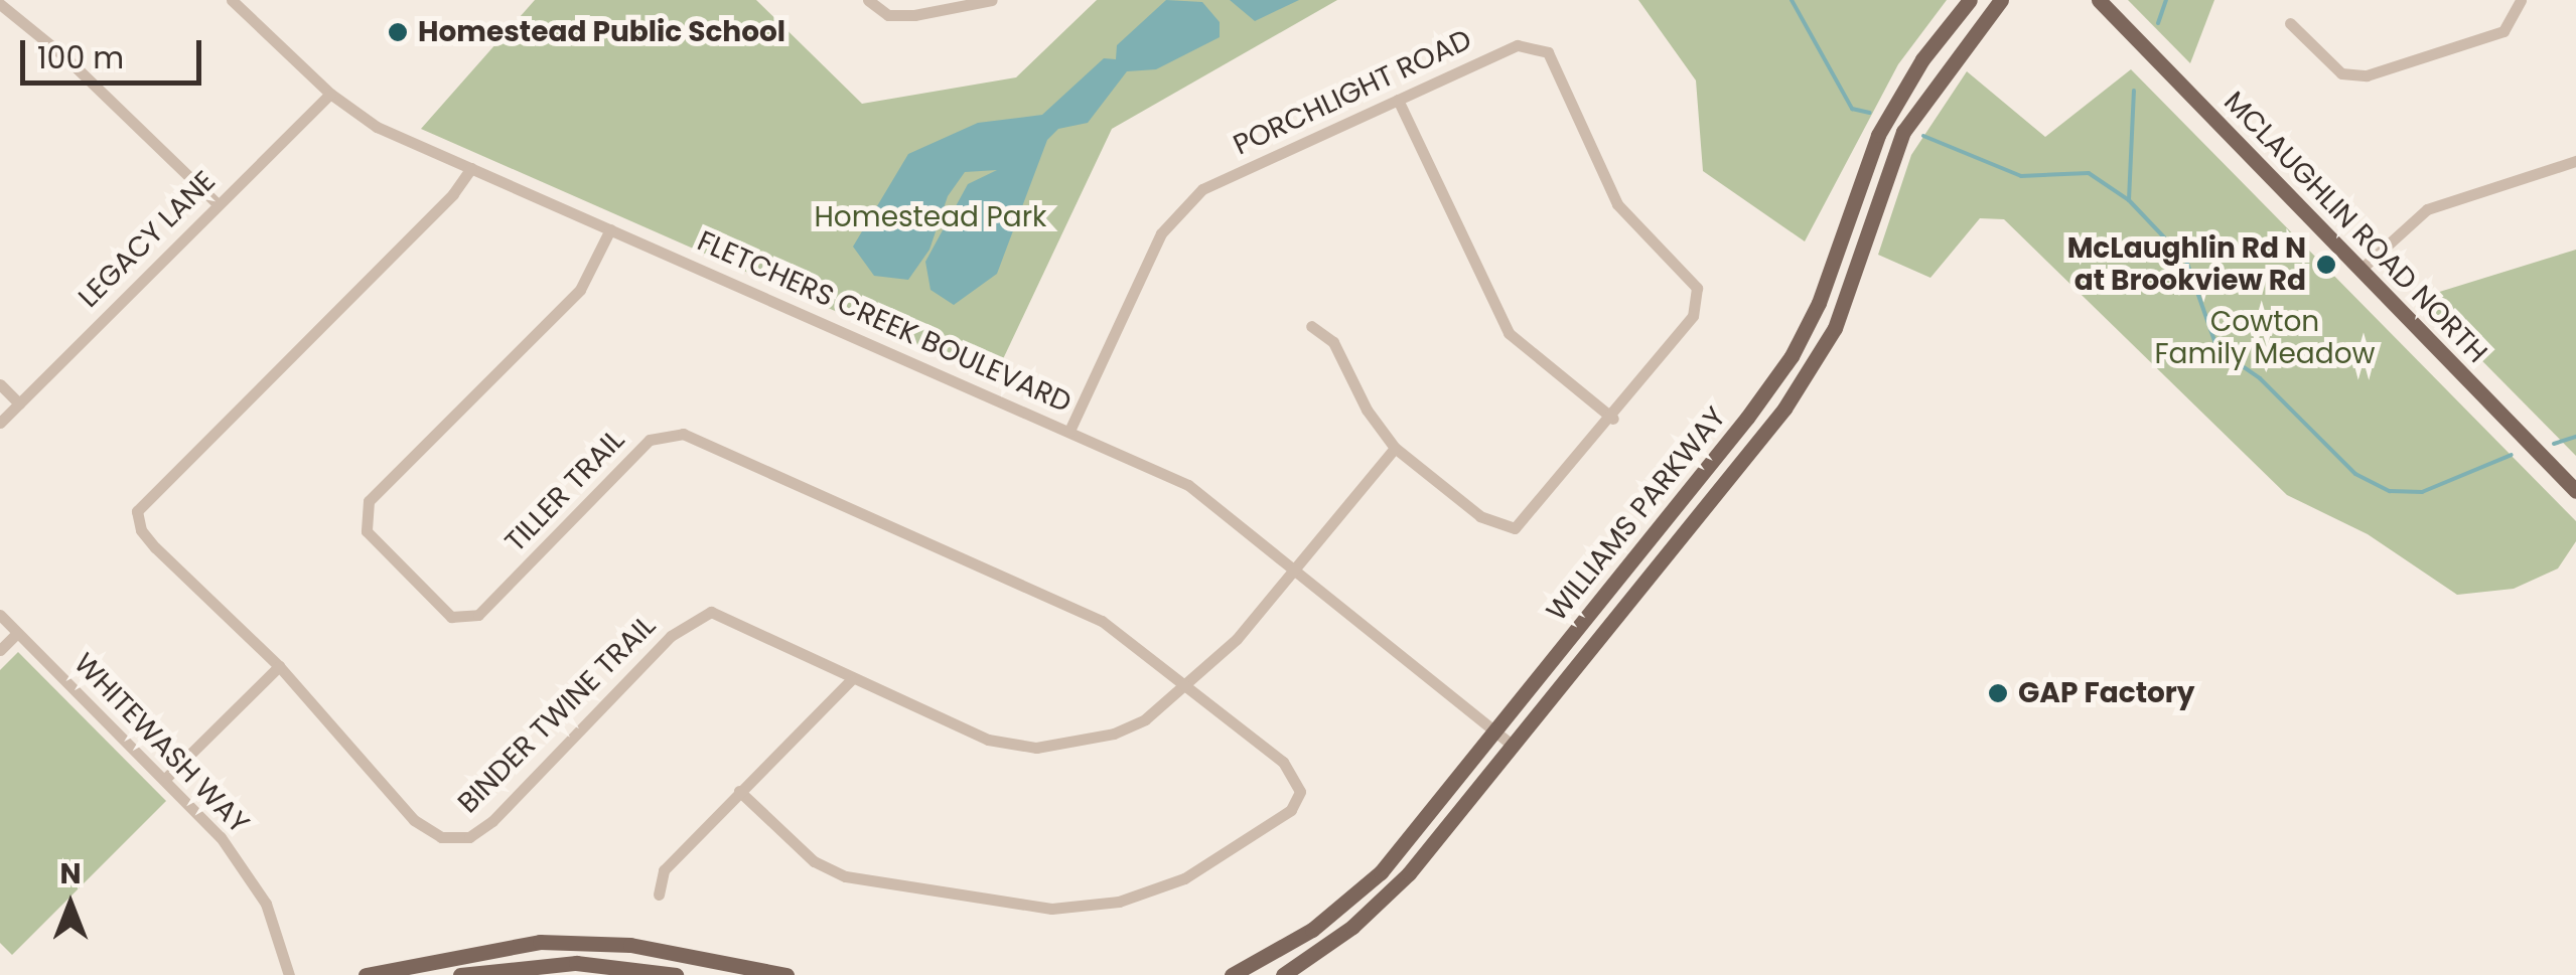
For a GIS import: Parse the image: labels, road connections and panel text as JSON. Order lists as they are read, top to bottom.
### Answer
{
  "streets": {
    "main road": ["MCLAUGHLIN ROAD NORTH", "WILLIAMS PARKWAY"],
    "street": [
      "PORCHLIGHT ROAD",
      "LEGACY LANE",
      "FLETCHERS CREEK BOULEVARD",
      "TILLER TRAIL",
      "BINDER TWINE TRAIL",
      "WHITEWASH WAY"
    ]
  },
  "crossings": [
    ["PORCHLIGHT ROAD", "FLETCHERS CREEK BOULEVARD"],
    ["PORCHLIGHT ROAD", "BINDER TWINE TRAIL"],
    ["LEGACY LANE", "FLETCHERS CREEK BOULEVARD"],
    ["FLETCHERS CREEK BOULEVARD", "TILLER TRAIL"],
    ["FLETCHERS CREEK BOULEVARD", "WILLIAMS PARKWAY"],
    ["FLETCHERS CREEK BOULEVARD", "BINDER TWINE TRAIL"],
    ["TILLER TRAIL", "BINDER TWINE TRAIL"]
  ],
  "parks": ["Homestead Park", "Cowton Family Meadow"],
  "places": ["Homestead Public School", "McLaughlin Rd N at Brookview Rd", "GAP Factory"],
  "scale_bar": "100 m",
  "north": "top"
}
